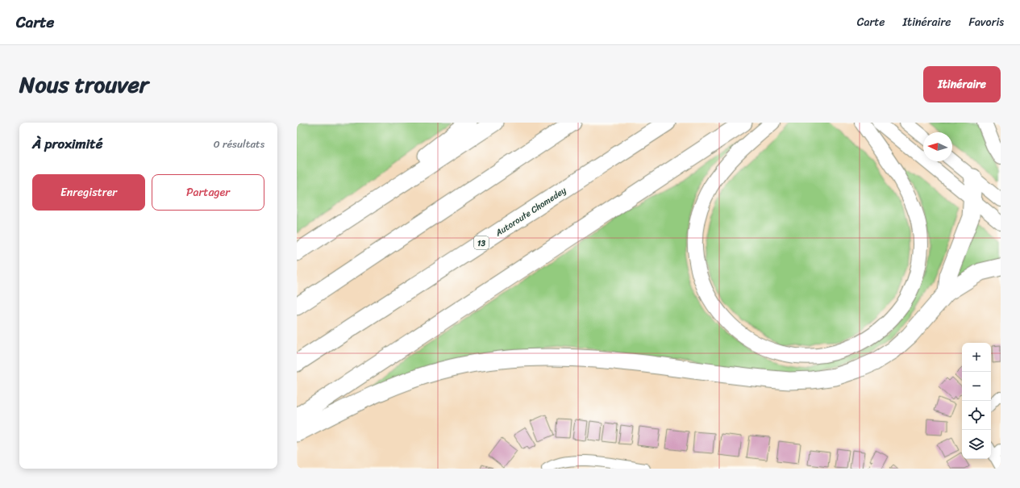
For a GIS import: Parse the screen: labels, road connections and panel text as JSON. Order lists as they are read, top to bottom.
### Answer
{
  "streets": {
    "highway": ["Autoroute Chomedey", "13"]
  },
  "north": "left",
  "page": {
    "header": "Carte",
    "nav": ["Carte", "Itinéraire", "Favoris"],
    "title": "Nous trouver",
    "buttons": [
      "Itinéraire",
      ["Enregistrer", "Partager"]
    ],
    "heading": ["À proximité", "0 résultats"],
    "map_buttons": ["+", "−"]
  }
}
